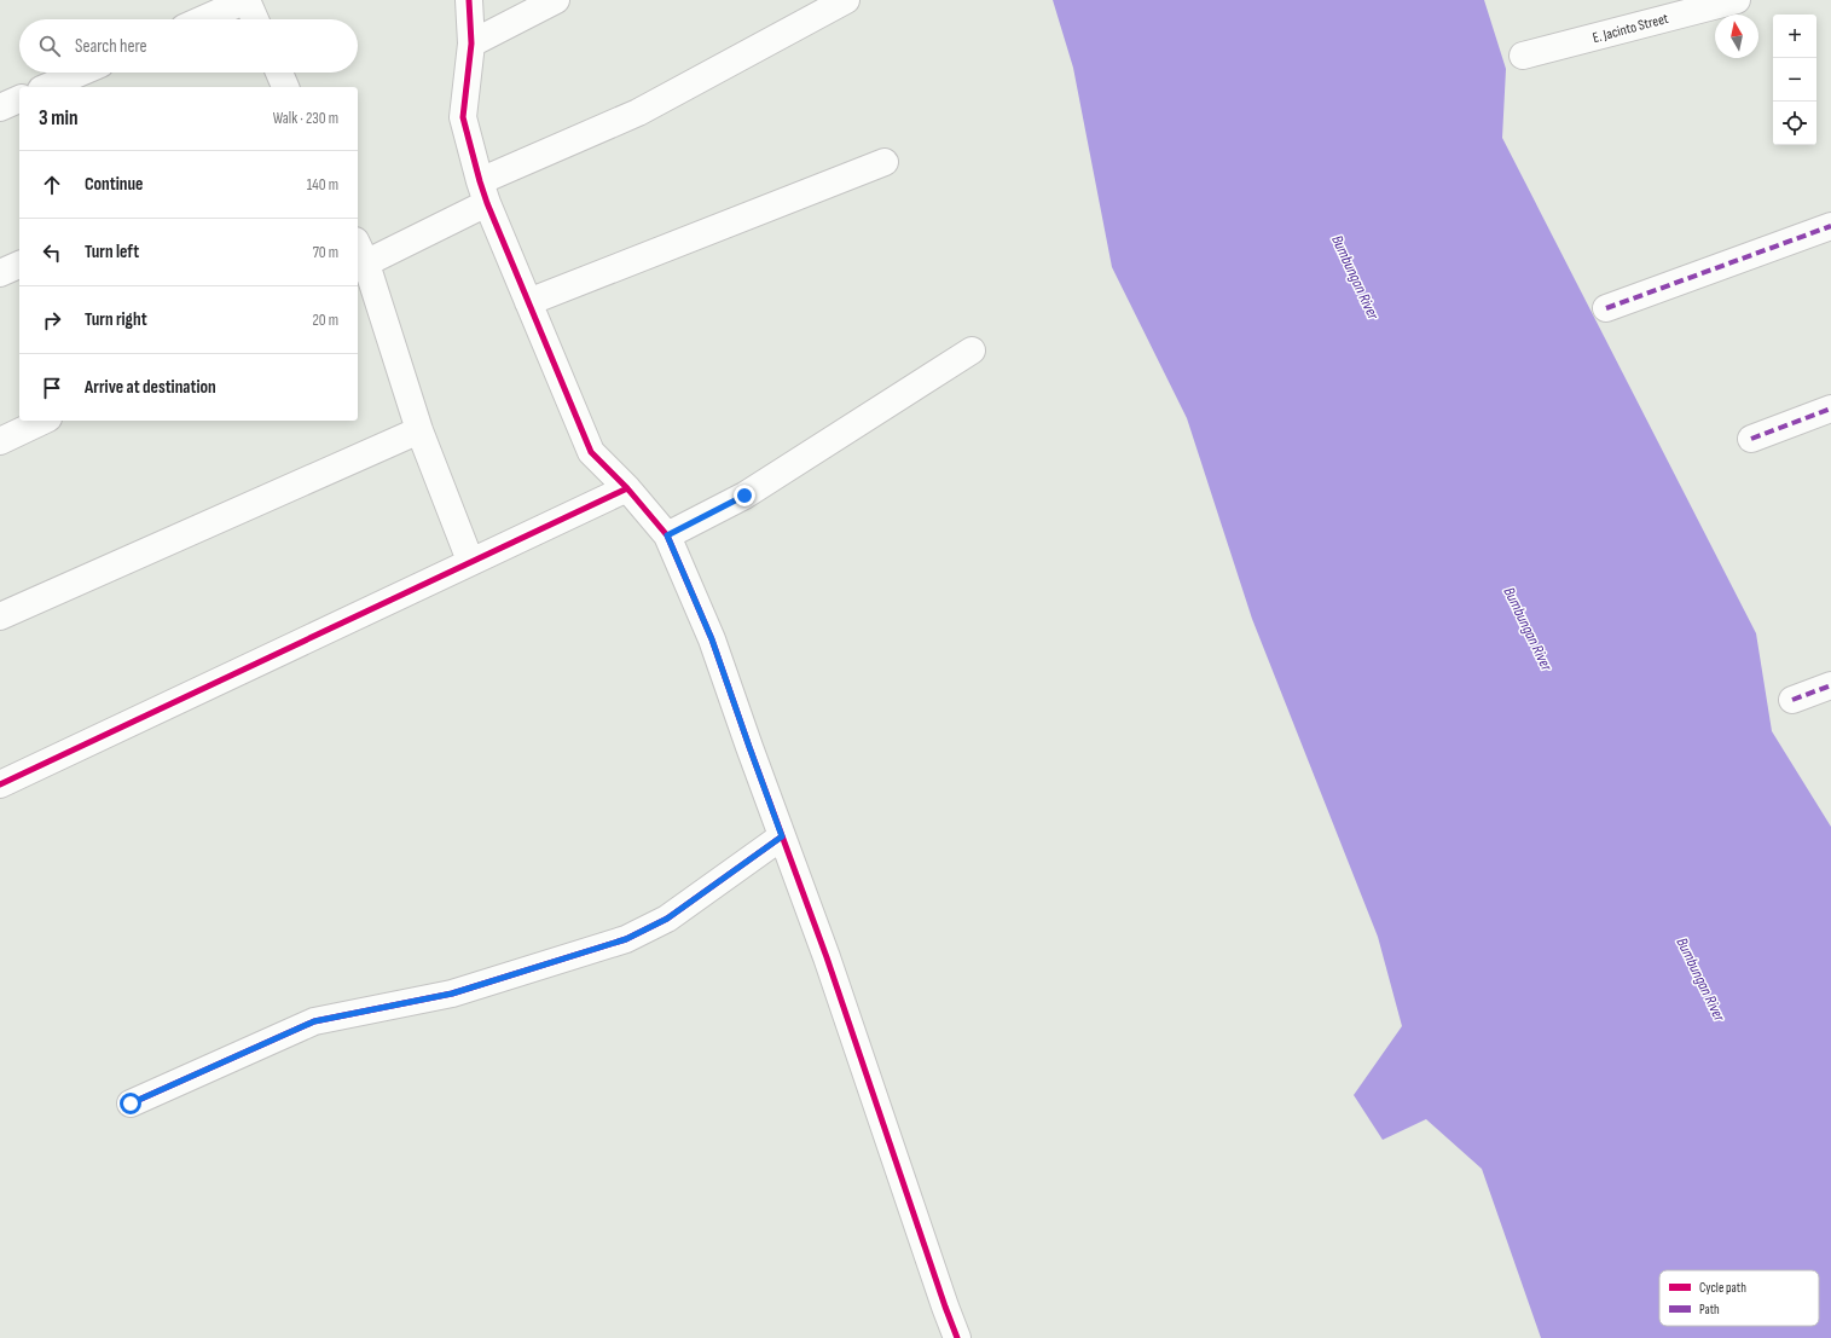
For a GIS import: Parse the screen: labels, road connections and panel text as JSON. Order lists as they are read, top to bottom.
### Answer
{
  "streets": {
    "street": ["E. Jacinto Street"]
  },
  "water": ["Bumbungan River"],
  "legend": ["Cycle path", "Path"],
  "north": "top",
  "page": {
    "map_buttons": ["+", "−"],
    "search": "Search here",
    "heading": ["3 min", "Walk · 230 m"],
    "list": [
      ["Continue", "140 m"],
      ["Turn left", "70 m"],
      ["Turn right", "20 m"],
      "Arrive at destination"
    ]
  }
}
